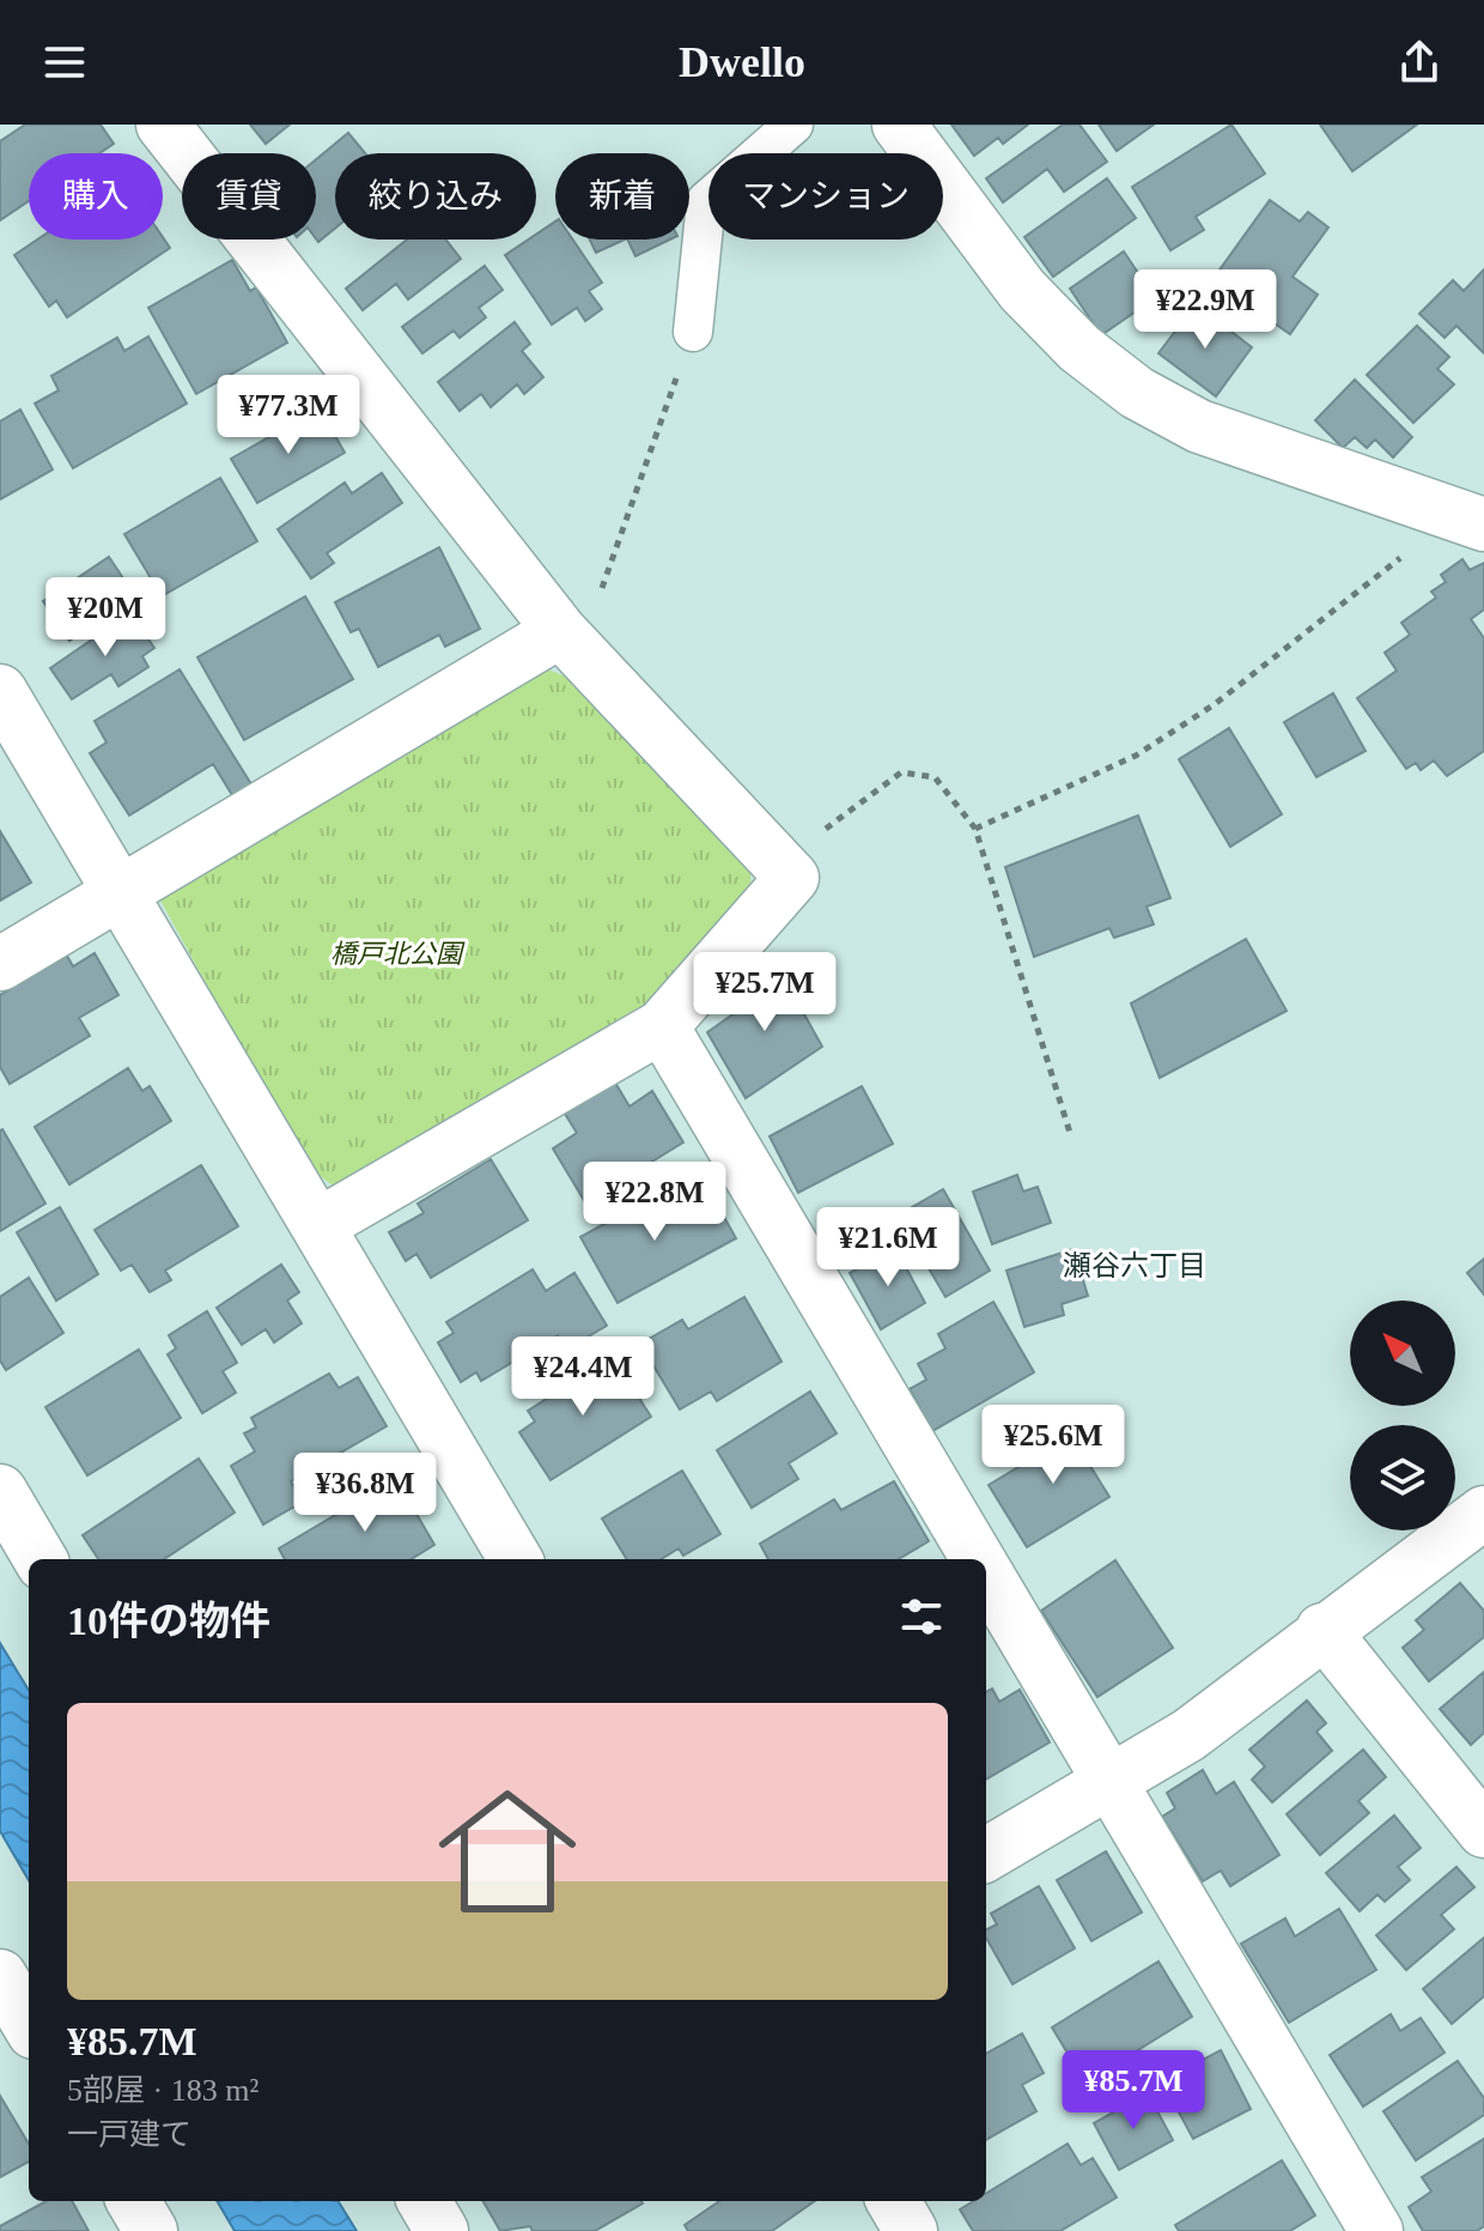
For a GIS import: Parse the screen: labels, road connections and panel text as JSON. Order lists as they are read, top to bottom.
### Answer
{
  "districts": ["瀬谷六丁目"],
  "parks": ["橋戸北公園"],
  "north": "top left",
  "page": {
    "header": "Dwello",
    "chip": [
      "購入",
      "賃貸",
      "絞り込み",
      "新着",
      "マンション"
    ],
    "price": [
      "¥22.9M",
      "¥77.3M",
      "¥20M",
      "¥25.7M",
      "¥22.8M",
      "¥21.6M",
      "¥24.4M",
      "¥25.6M",
      "¥36.8M",
      "¥85.7M"
    ],
    "heading": "10件の物件",
    "list": [
      {
        "name": "¥85.7M",
        "note": "5部屋 · 183 m² · 一戸建て"
      }
    ]
  }
}
